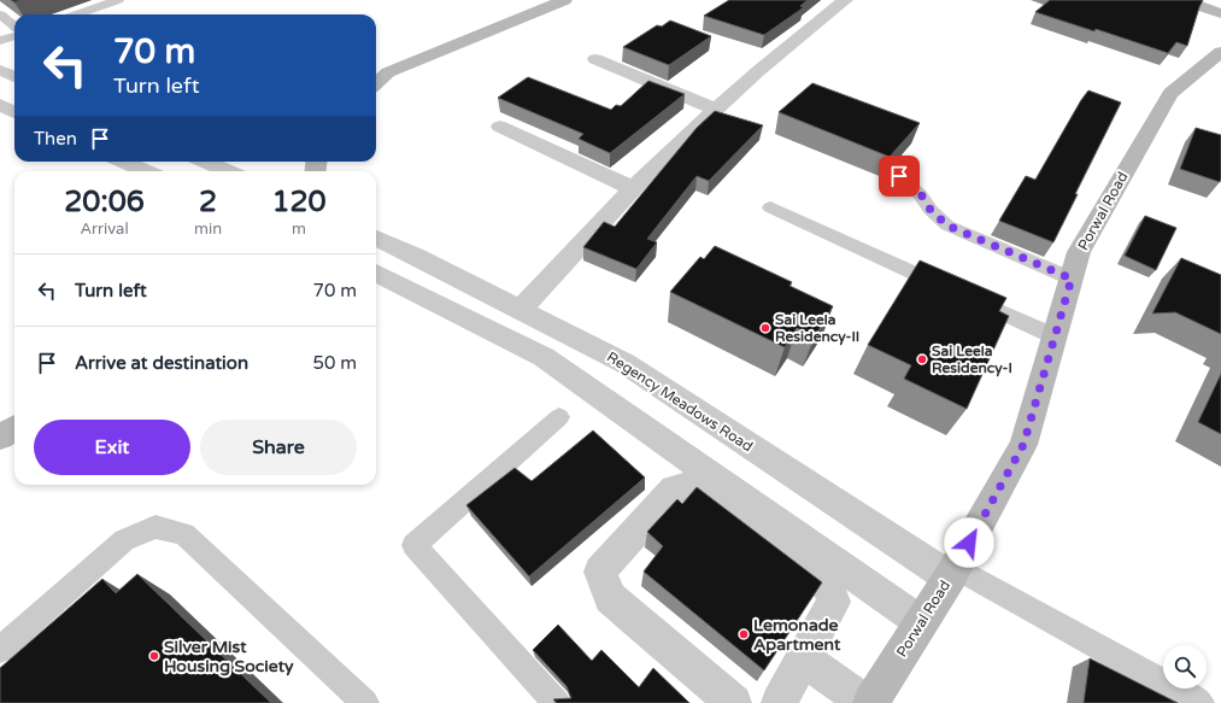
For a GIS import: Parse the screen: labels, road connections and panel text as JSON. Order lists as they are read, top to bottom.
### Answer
{
  "streets": {
    "street": ["Porwal Road", "Regency Meadows Road"]
  },
  "crossings": [
    ["Porwal Road", "Regency Meadows Road"]
  ],
  "places": [
    "Sai Leela Residency-II",
    "Sai Leela Residency-I",
    "Lemonade Apartment",
    "Silver Mist Housing Society"
  ],
  "page": {
    "turn": ["70 m", "Turn left"],
    "then": "Then",
    "eta": [
      "20:06",
      "Arrival",
      "2",
      "min",
      "120",
      "m"
    ],
    "list": [
      {
        "name": "Turn left",
        "value": "70 m"
      },
      {
        "name": "Arrive at destination",
        "value": "50 m"
      }
    ],
    "buttons": ["Exit", "Share"]
  }
}
